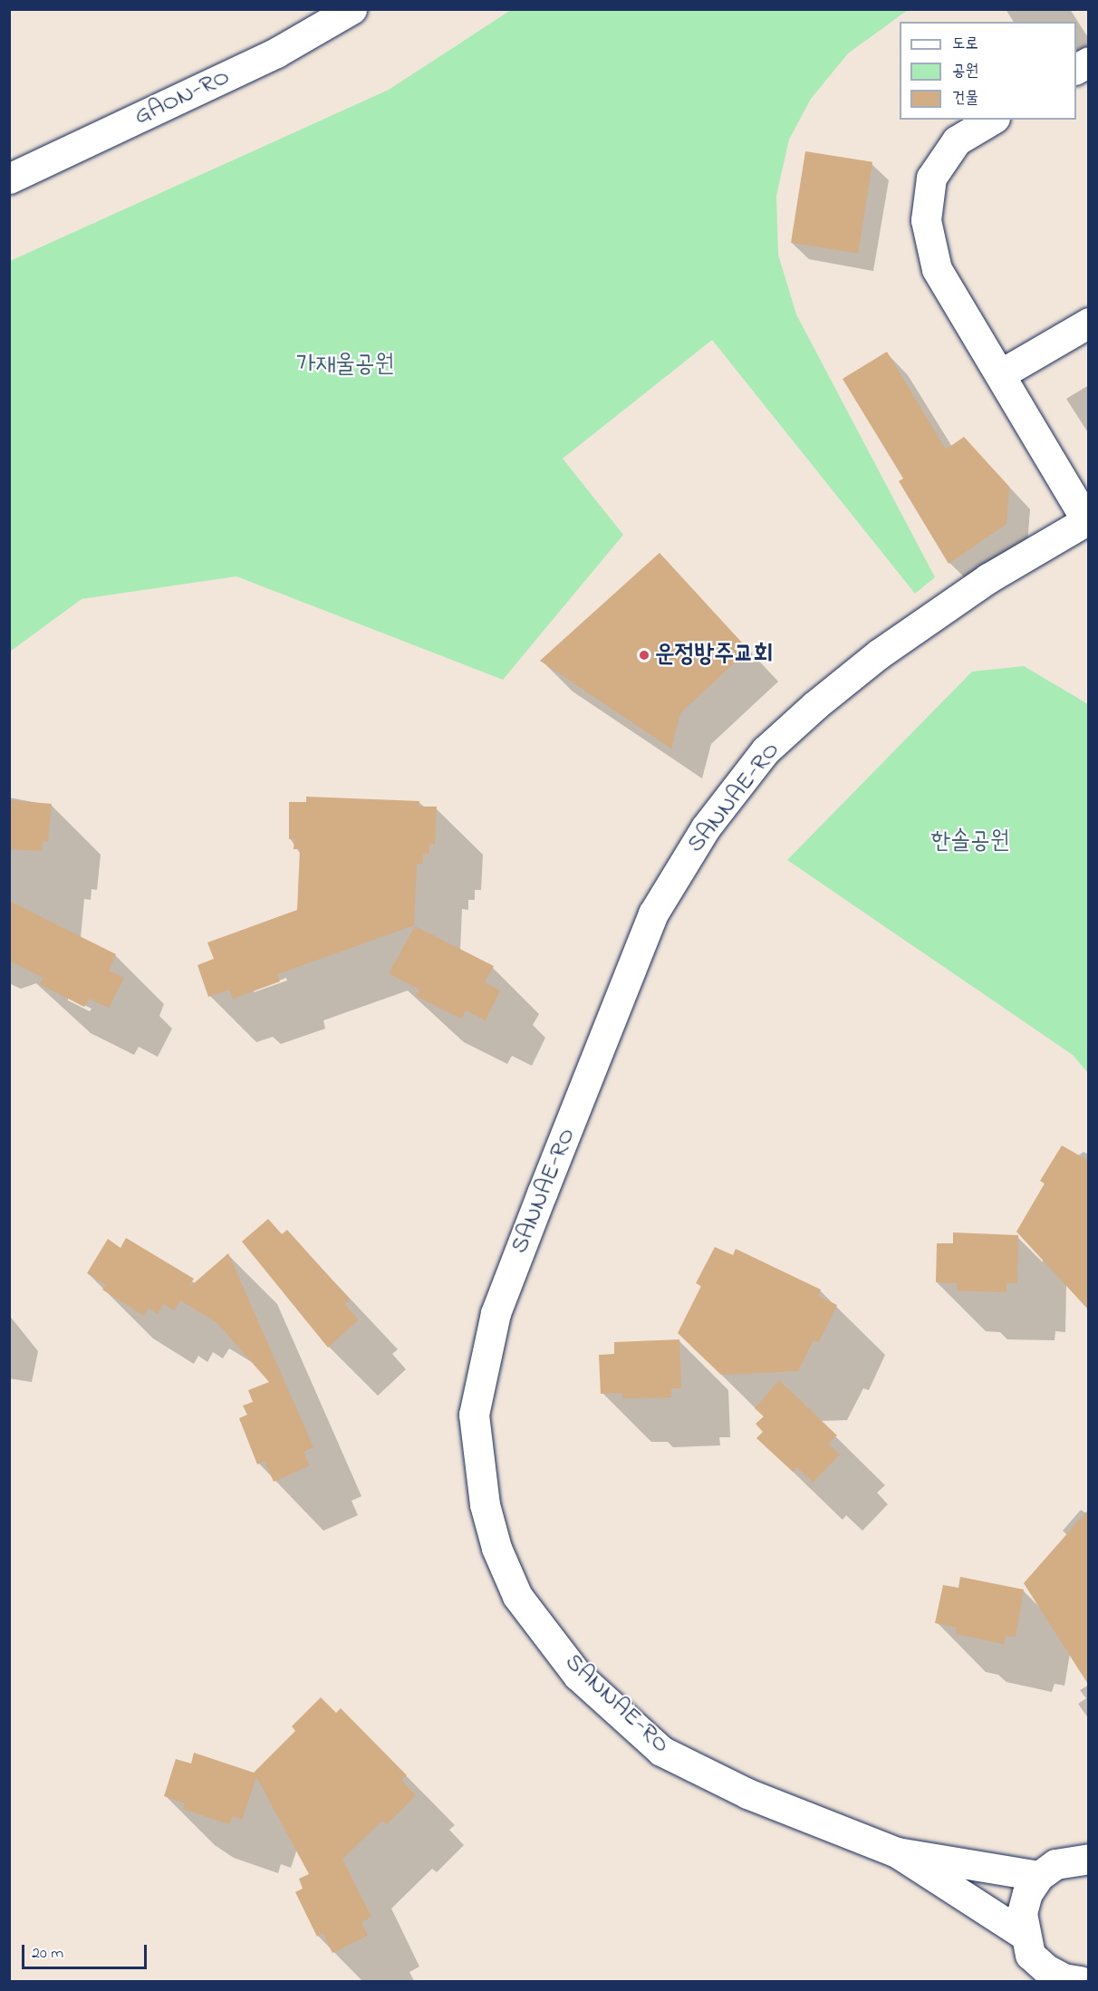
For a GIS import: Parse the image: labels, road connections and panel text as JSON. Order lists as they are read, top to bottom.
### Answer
{
  "streets": {
    "street": ["GAON-RO", "SANNAE-RO"]
  },
  "parks": ["가재울공원", "한솔공원"],
  "places": ["운정방주교회"],
  "legend": ["도로", "공원", "건물"],
  "scale_bar": "20 m"
}
